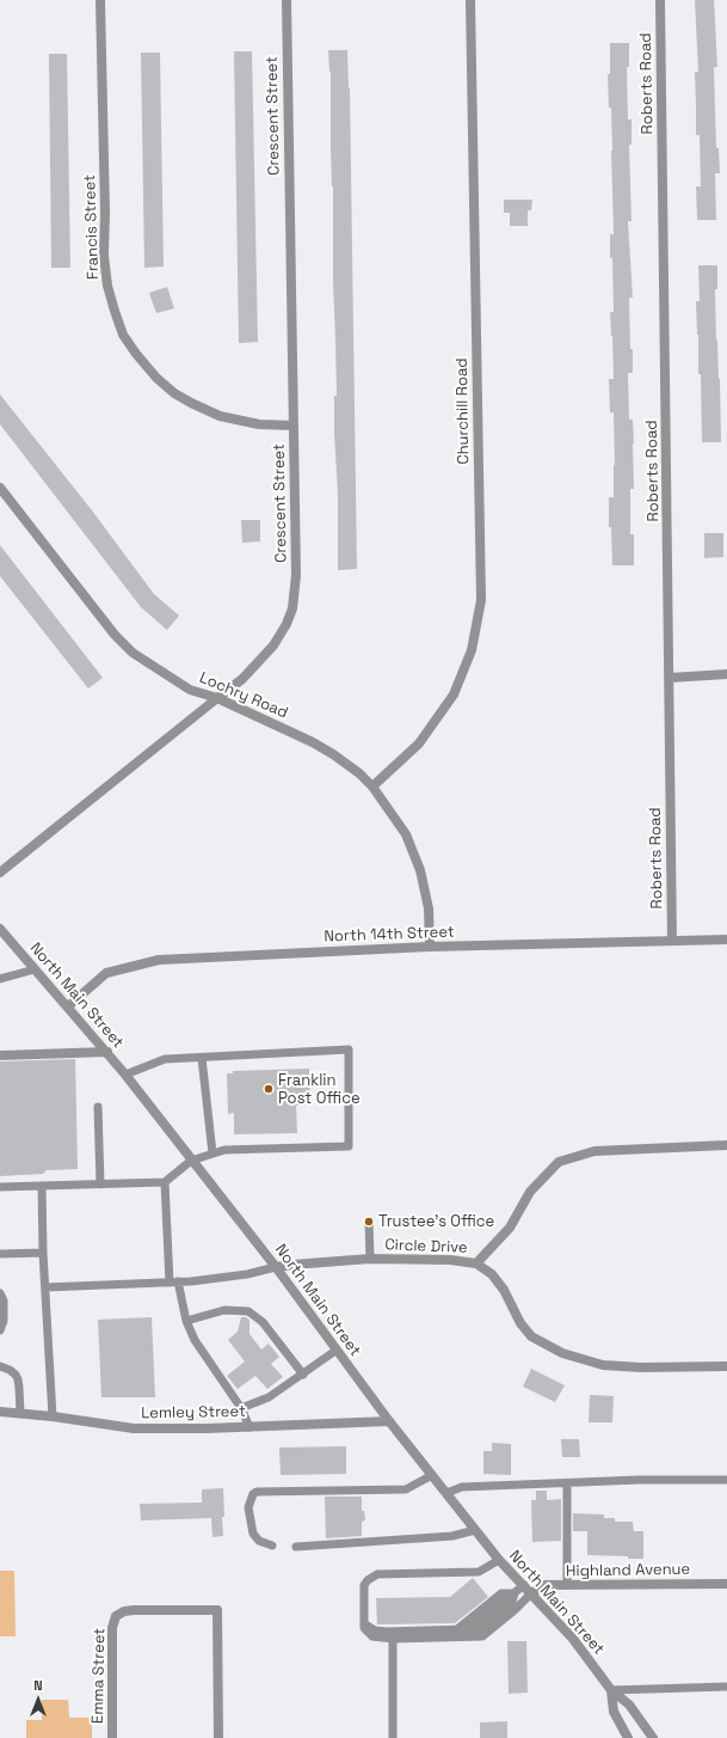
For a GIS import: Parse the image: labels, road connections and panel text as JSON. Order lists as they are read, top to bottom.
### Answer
{
  "streets": {
    "street": [
      "Roberts Road",
      "Crescent Street",
      "Francis Street",
      "Churchill Road",
      "Lochry Road",
      "North 14th Street",
      "North Main Street",
      "Circle Drive",
      "Lemley Street",
      "Highland Avenue",
      "Emma Street"
    ]
  },
  "crossings": [
    ["Roberts Road", "North 14th Street"],
    ["Crescent Street", "Francis Street"],
    ["Crescent Street", "Lochry Road"],
    ["Churchill Road", "Lochry Road"],
    ["Lochry Road", "North 14th Street"],
    ["North 14th Street", "North Main Street"],
    ["North Main Street", "Circle Drive"],
    ["North Main Street", "Lemley Street"],
    ["North Main Street", "Highland Avenue"]
  ],
  "places": ["Franklin Post Office", "Trustee's Office"],
  "north": "top"
}
